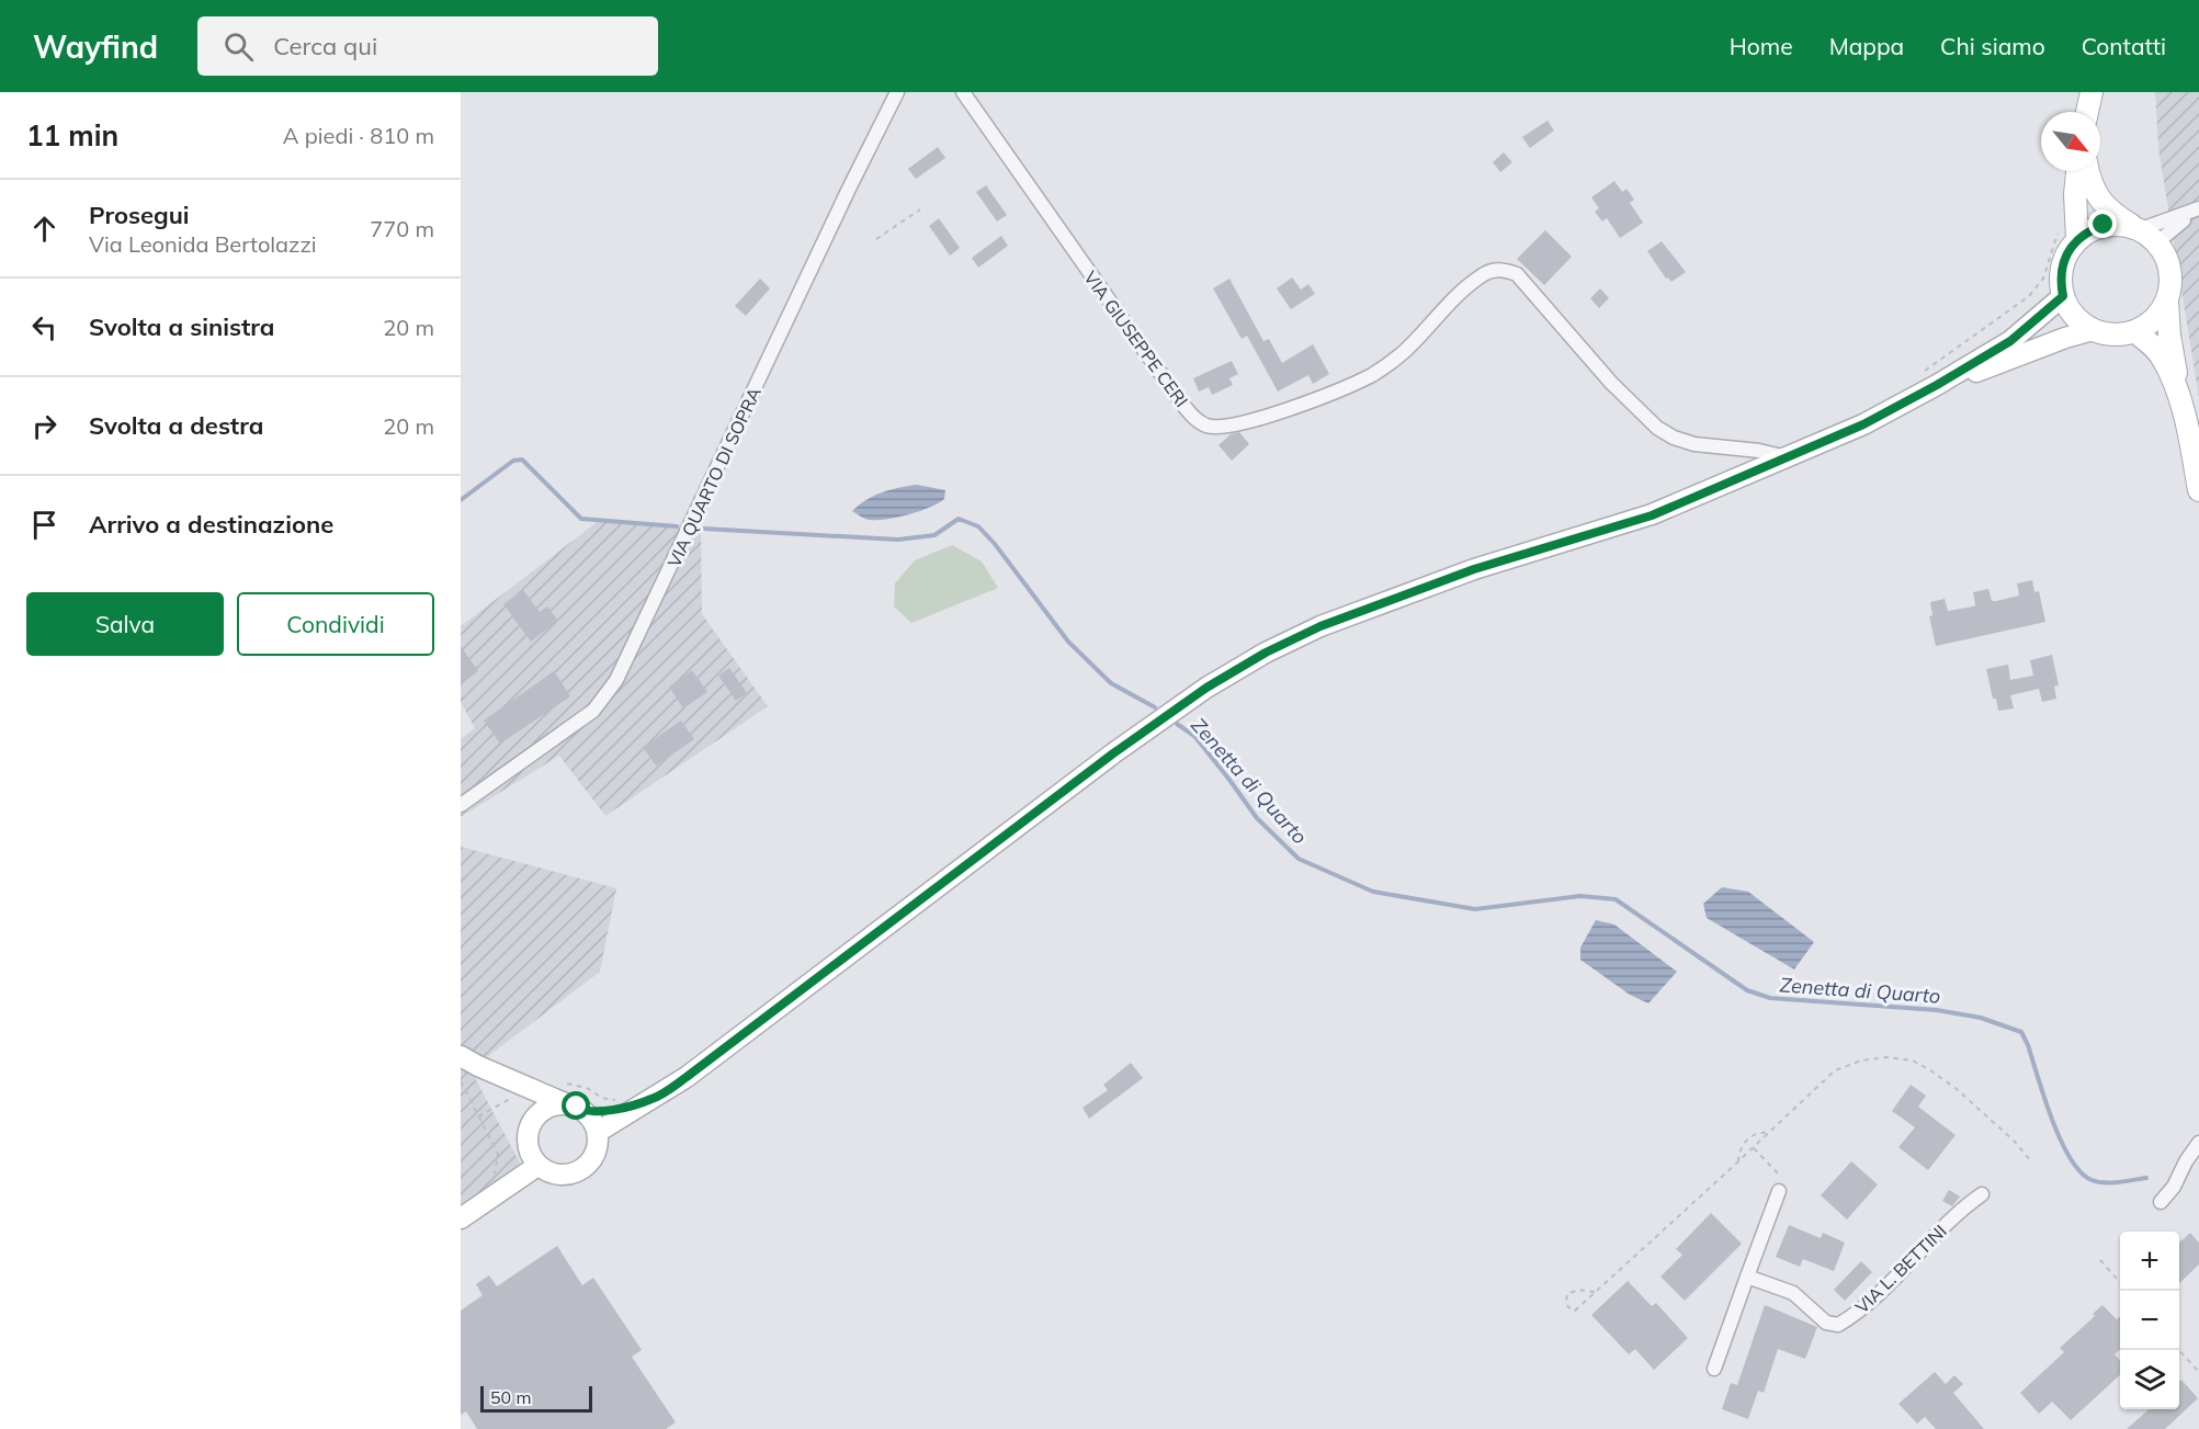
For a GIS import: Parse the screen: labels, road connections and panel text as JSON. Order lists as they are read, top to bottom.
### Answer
{
  "streets": {
    "street": ["VIA GIUSEPPE CERI", "VIA QUARTO DI SOPRA", "VIA L. BETTINI"]
  },
  "water": ["Zenetta di Quarto"],
  "scale_bar": "50 m",
  "north": "bottom right",
  "page": {
    "header": "Wayfind",
    "search": "Cerca qui",
    "nav": [
      "Home",
      "Mappa",
      "Chi siamo",
      "Contatti"
    ],
    "heading": ["11 min", "A piedi · 810 m"],
    "list": [
      ["Prosegui", "Via Leonida Bertolazzi", "770 m"],
      ["Svolta a sinistra", "20 m"],
      ["Svolta a destra", "20 m"],
      "Arrivo a destinazione"
    ],
    "buttons": ["Salva", "Condividi"],
    "map_buttons": ["+", "−"],
    "scale": "50 m"
  }
}
